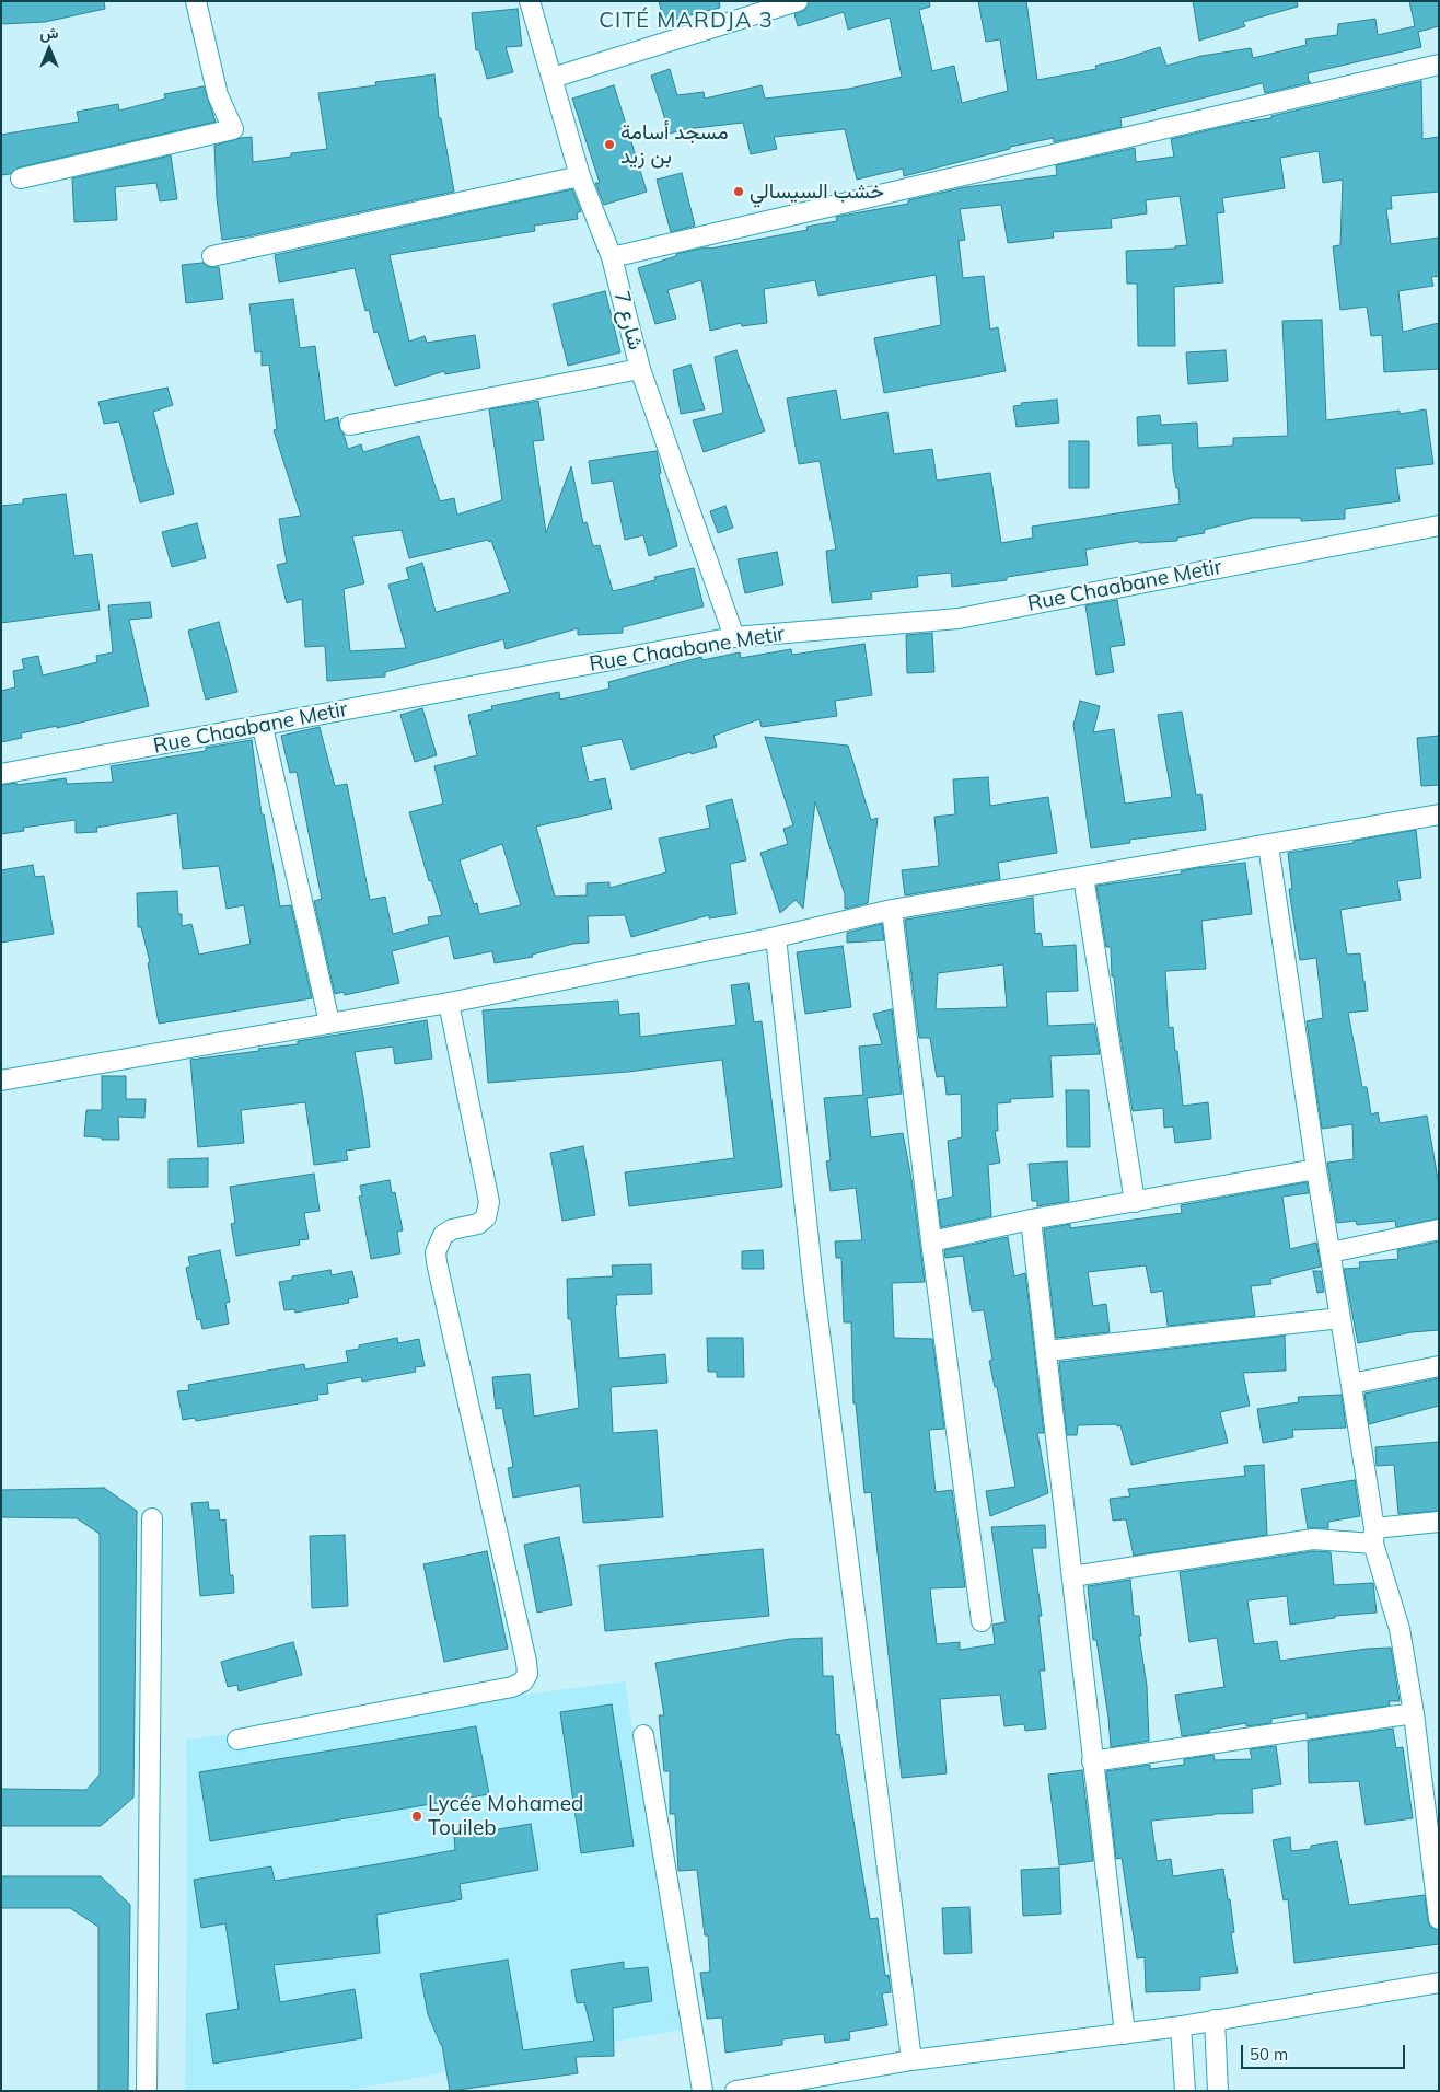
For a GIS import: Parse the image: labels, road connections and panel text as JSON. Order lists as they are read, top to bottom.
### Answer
{
  "streets": {
    "street": ["شارع 7", "Rue Chaabane Metir"]
  },
  "crossings": [
    ["شارع 7", "Rue Chaabane Metir"]
  ],
  "districts": ["CITÉ MARDJA 3"],
  "places": ["مسجد أسامة بن زيد", "خشب السيسالي", "Lycée Mohamed Touileb"],
  "scale_bar": "50 m",
  "north": "top"
}
